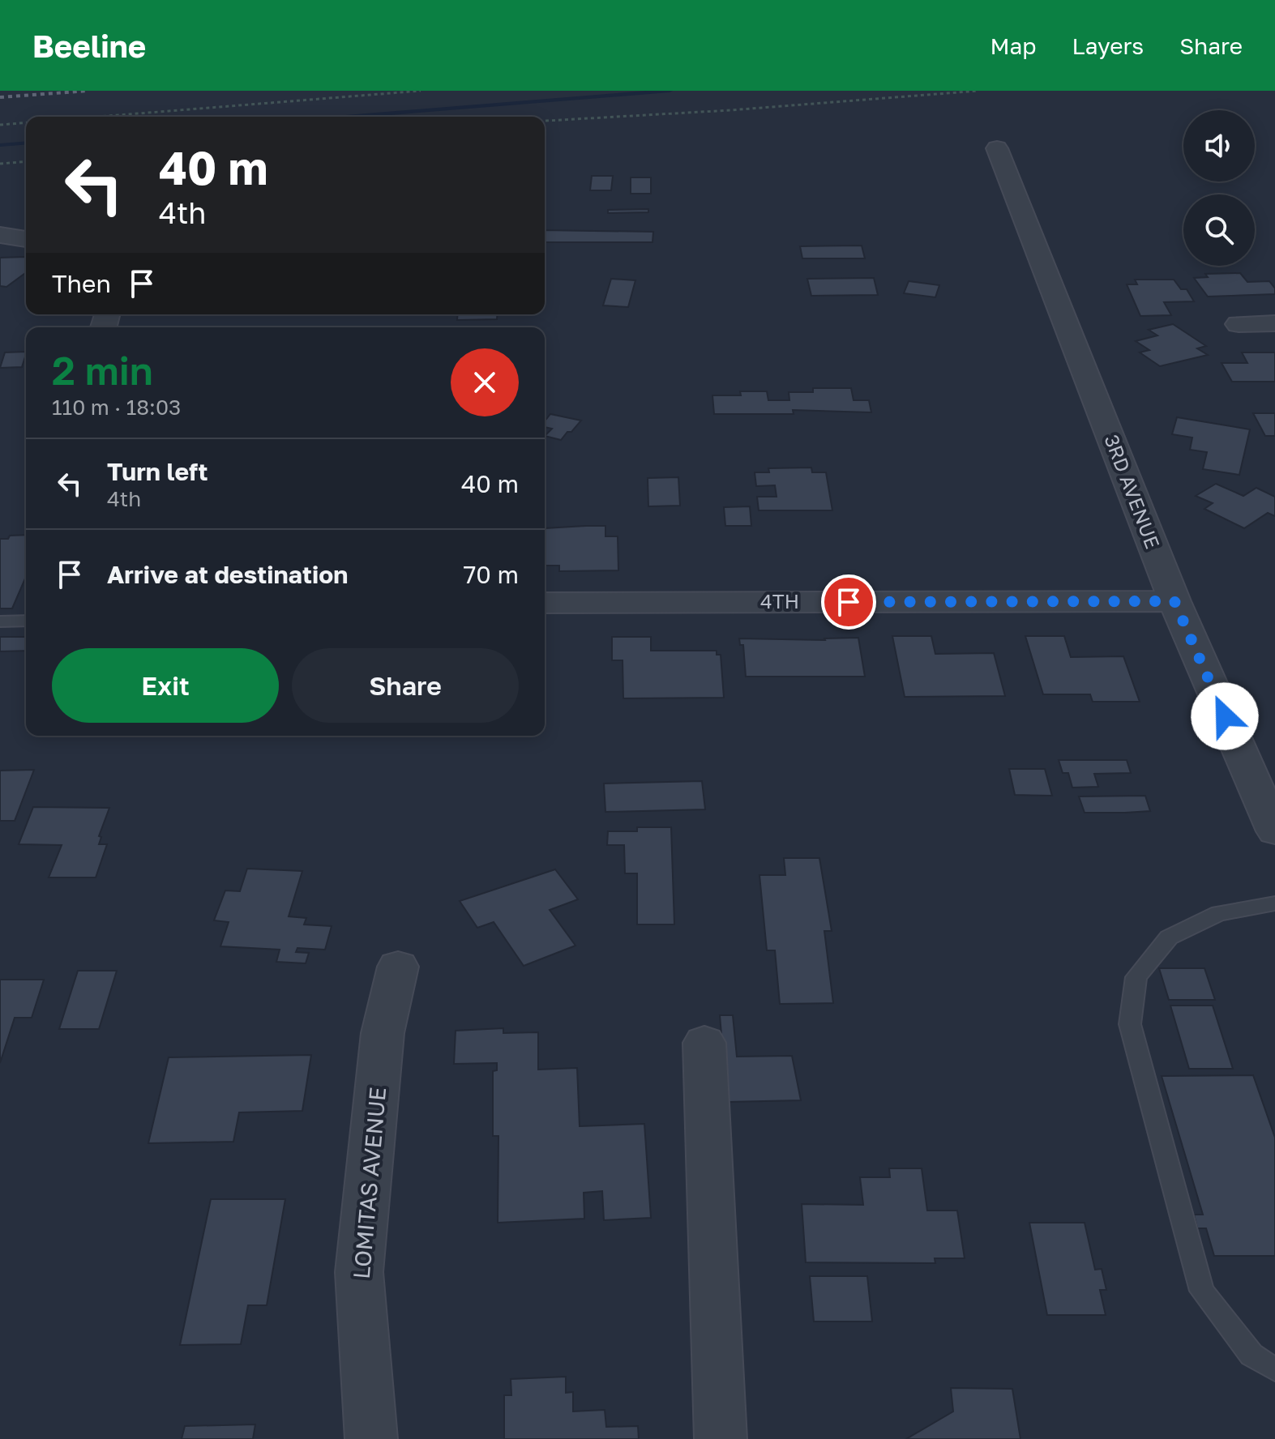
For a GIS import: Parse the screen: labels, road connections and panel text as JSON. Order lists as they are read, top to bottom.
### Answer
{
  "streets": {
    "street": ["3RD AVENUE", "4TH", "LOMITAS AVENUE"]
  },
  "crossings": [
    ["3RD AVENUE", "4TH"]
  ],
  "page": {
    "header": "Beeline",
    "nav": ["Map", "Layers", "Share"],
    "turn": ["40 m", "4th"],
    "then": "Then",
    "heading": ["2 min", "110 m · 18:03"],
    "list": [
      {
        "name": "Turn left",
        "note": "4th",
        "value": "40 m"
      },
      {
        "name": "Arrive at destination",
        "value": "70 m"
      }
    ],
    "buttons": ["Exit", "Share"]
  }
}
